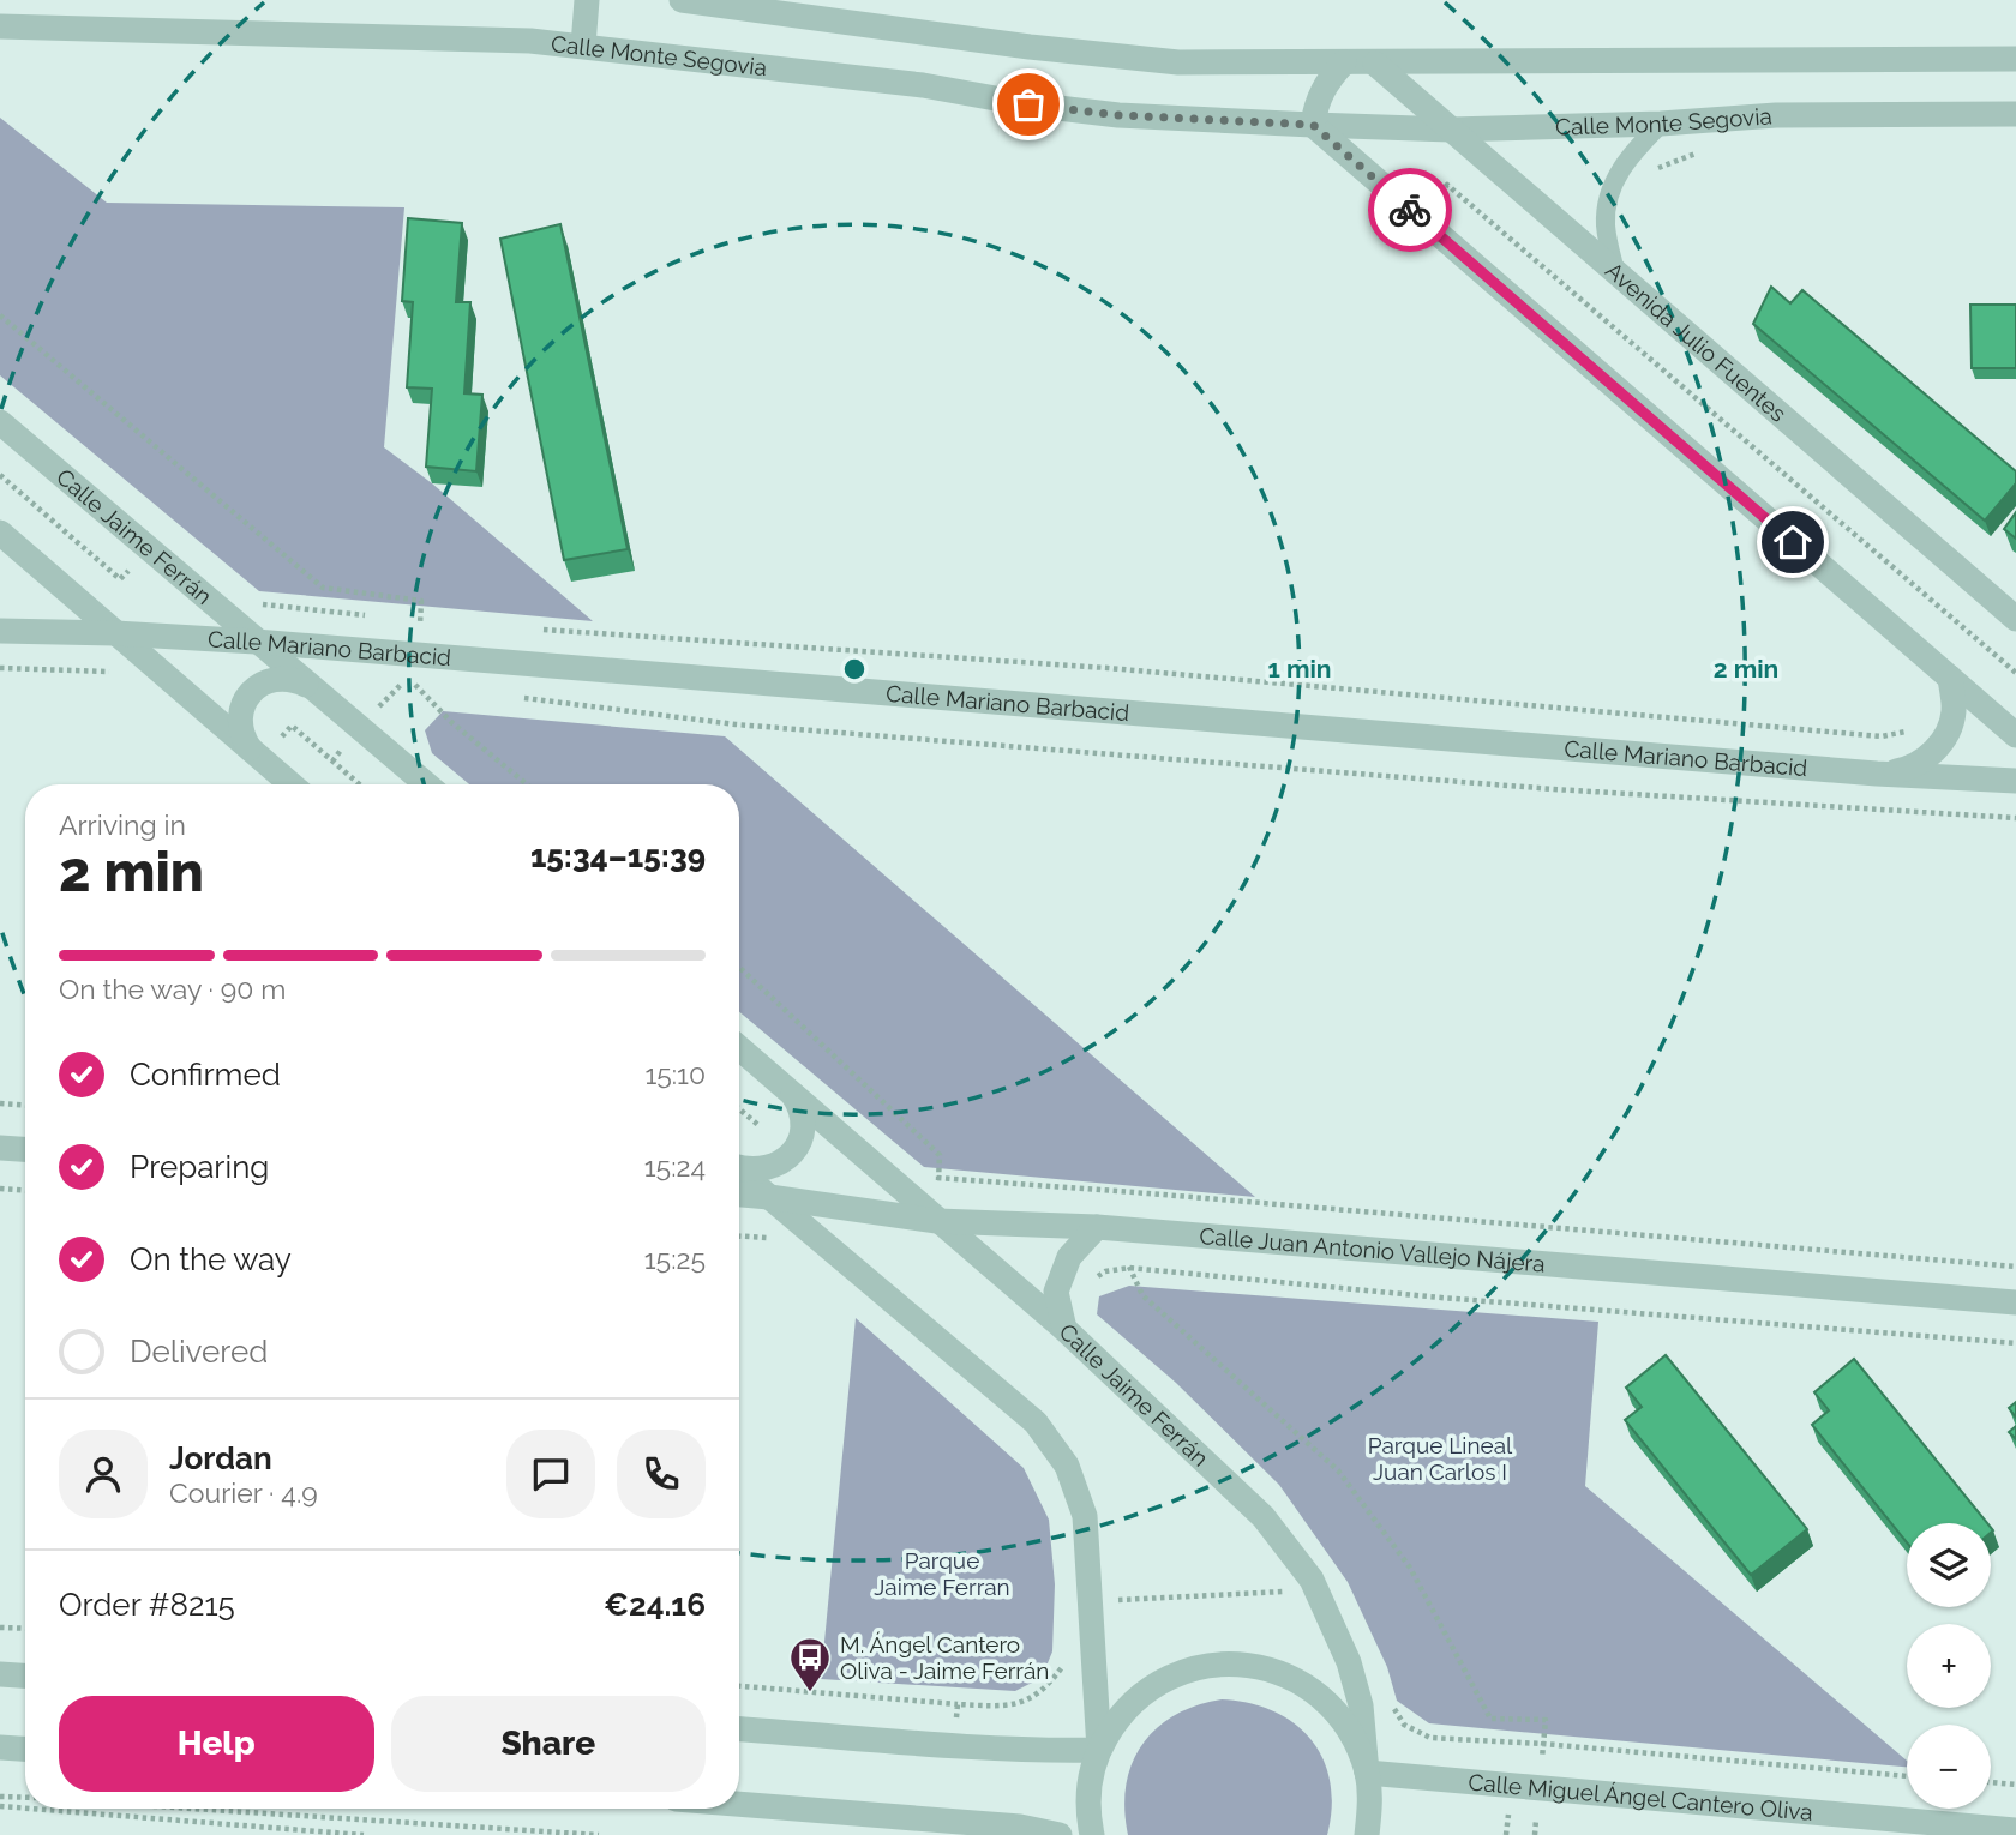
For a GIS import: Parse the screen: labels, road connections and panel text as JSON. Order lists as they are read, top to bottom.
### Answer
{
  "streets": {
    "street": [
      "Calle Monte Segovia",
      "Avenida Julio Fuentes",
      "Calle Jaime Ferrán",
      "Calle Mariano Barbacid",
      "Calle Juan Antonio Vallejo Nájera",
      "Calle Miguel Ángel Cantero Oliva"
    ]
  },
  "crossings": [
    ["Calle Monte Segovia", "Avenida Julio Fuentes"],
    ["Calle Jaime Ferrán", "Calle Mariano Barbacid"],
    ["Calle Jaime Ferrán", "Calle Juan Antonio Vallejo Nájera"],
    ["Calle Jaime Ferrán", "Calle Miguel Ángel Cantero Oliva"]
  ],
  "parks": ["Parque Lineal Juan Carlos I", "Parque Jaime Ferran"],
  "places": {
    "bus stop": ["M. Ángel Cantero Oliva - Jaime Ferrán"]
  },
  "page": {
    "heading": ["2 min", "Arriving in", "15:34–15:39"],
    "panel": [
      "Jordan",
      "Courier · 4.9",
      "Order #8215",
      "€24.16"
    ],
    "bar": "On the way · 90 m",
    "list": [
      ["Confirmed", "15:10"],
      ["Preparing", "15:24"],
      ["On the way", "15:25"],
      "Delivered"
    ],
    "map_buttons": ["+", "−"],
    "buttons": ["Help", "Share"]
  },
  "rings": ["1 min", "2 min"]
}
